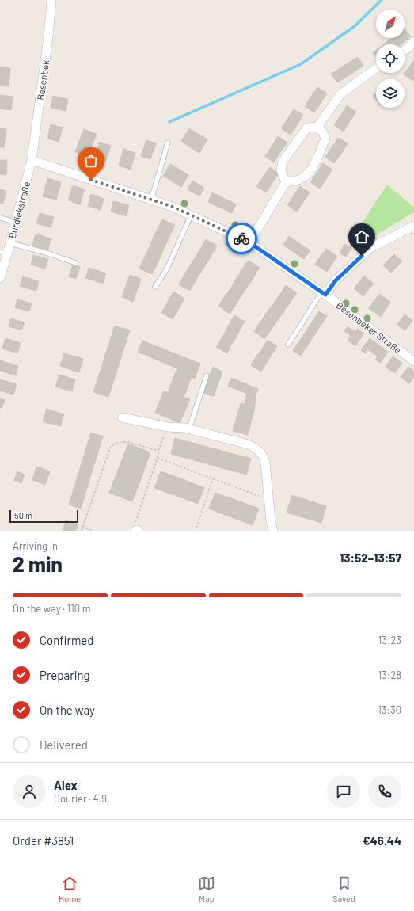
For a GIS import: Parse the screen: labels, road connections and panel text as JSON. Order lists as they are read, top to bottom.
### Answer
{
  "streets": {
    "street": ["Besenbek", "Burdiekstraße", "Besenbeker Straße"]
  },
  "crossings": [
    ["Besenbek", "Burdiekstraße"],
    ["Besenbek", "Besenbeker Straße"],
    ["Burdiekstraße", "Besenbeker Straße"]
  ],
  "scale_bar": "50 m",
  "north": "top right",
  "page": {
    "scale": "50 m",
    "heading": ["2 min", "Arriving in", "13:52–13:57"],
    "panel": [
      "Alex",
      "Courier · 4.9",
      "Order #3851",
      "€46.44"
    ],
    "bar": "On the way · 110 m",
    "list": [
      ["Confirmed", "13:23"],
      ["Preparing", "13:28"],
      ["On the way", "13:30"],
      "Delivered"
    ],
    "tabs": ["Home", "Map", "Saved"]
  }
}
